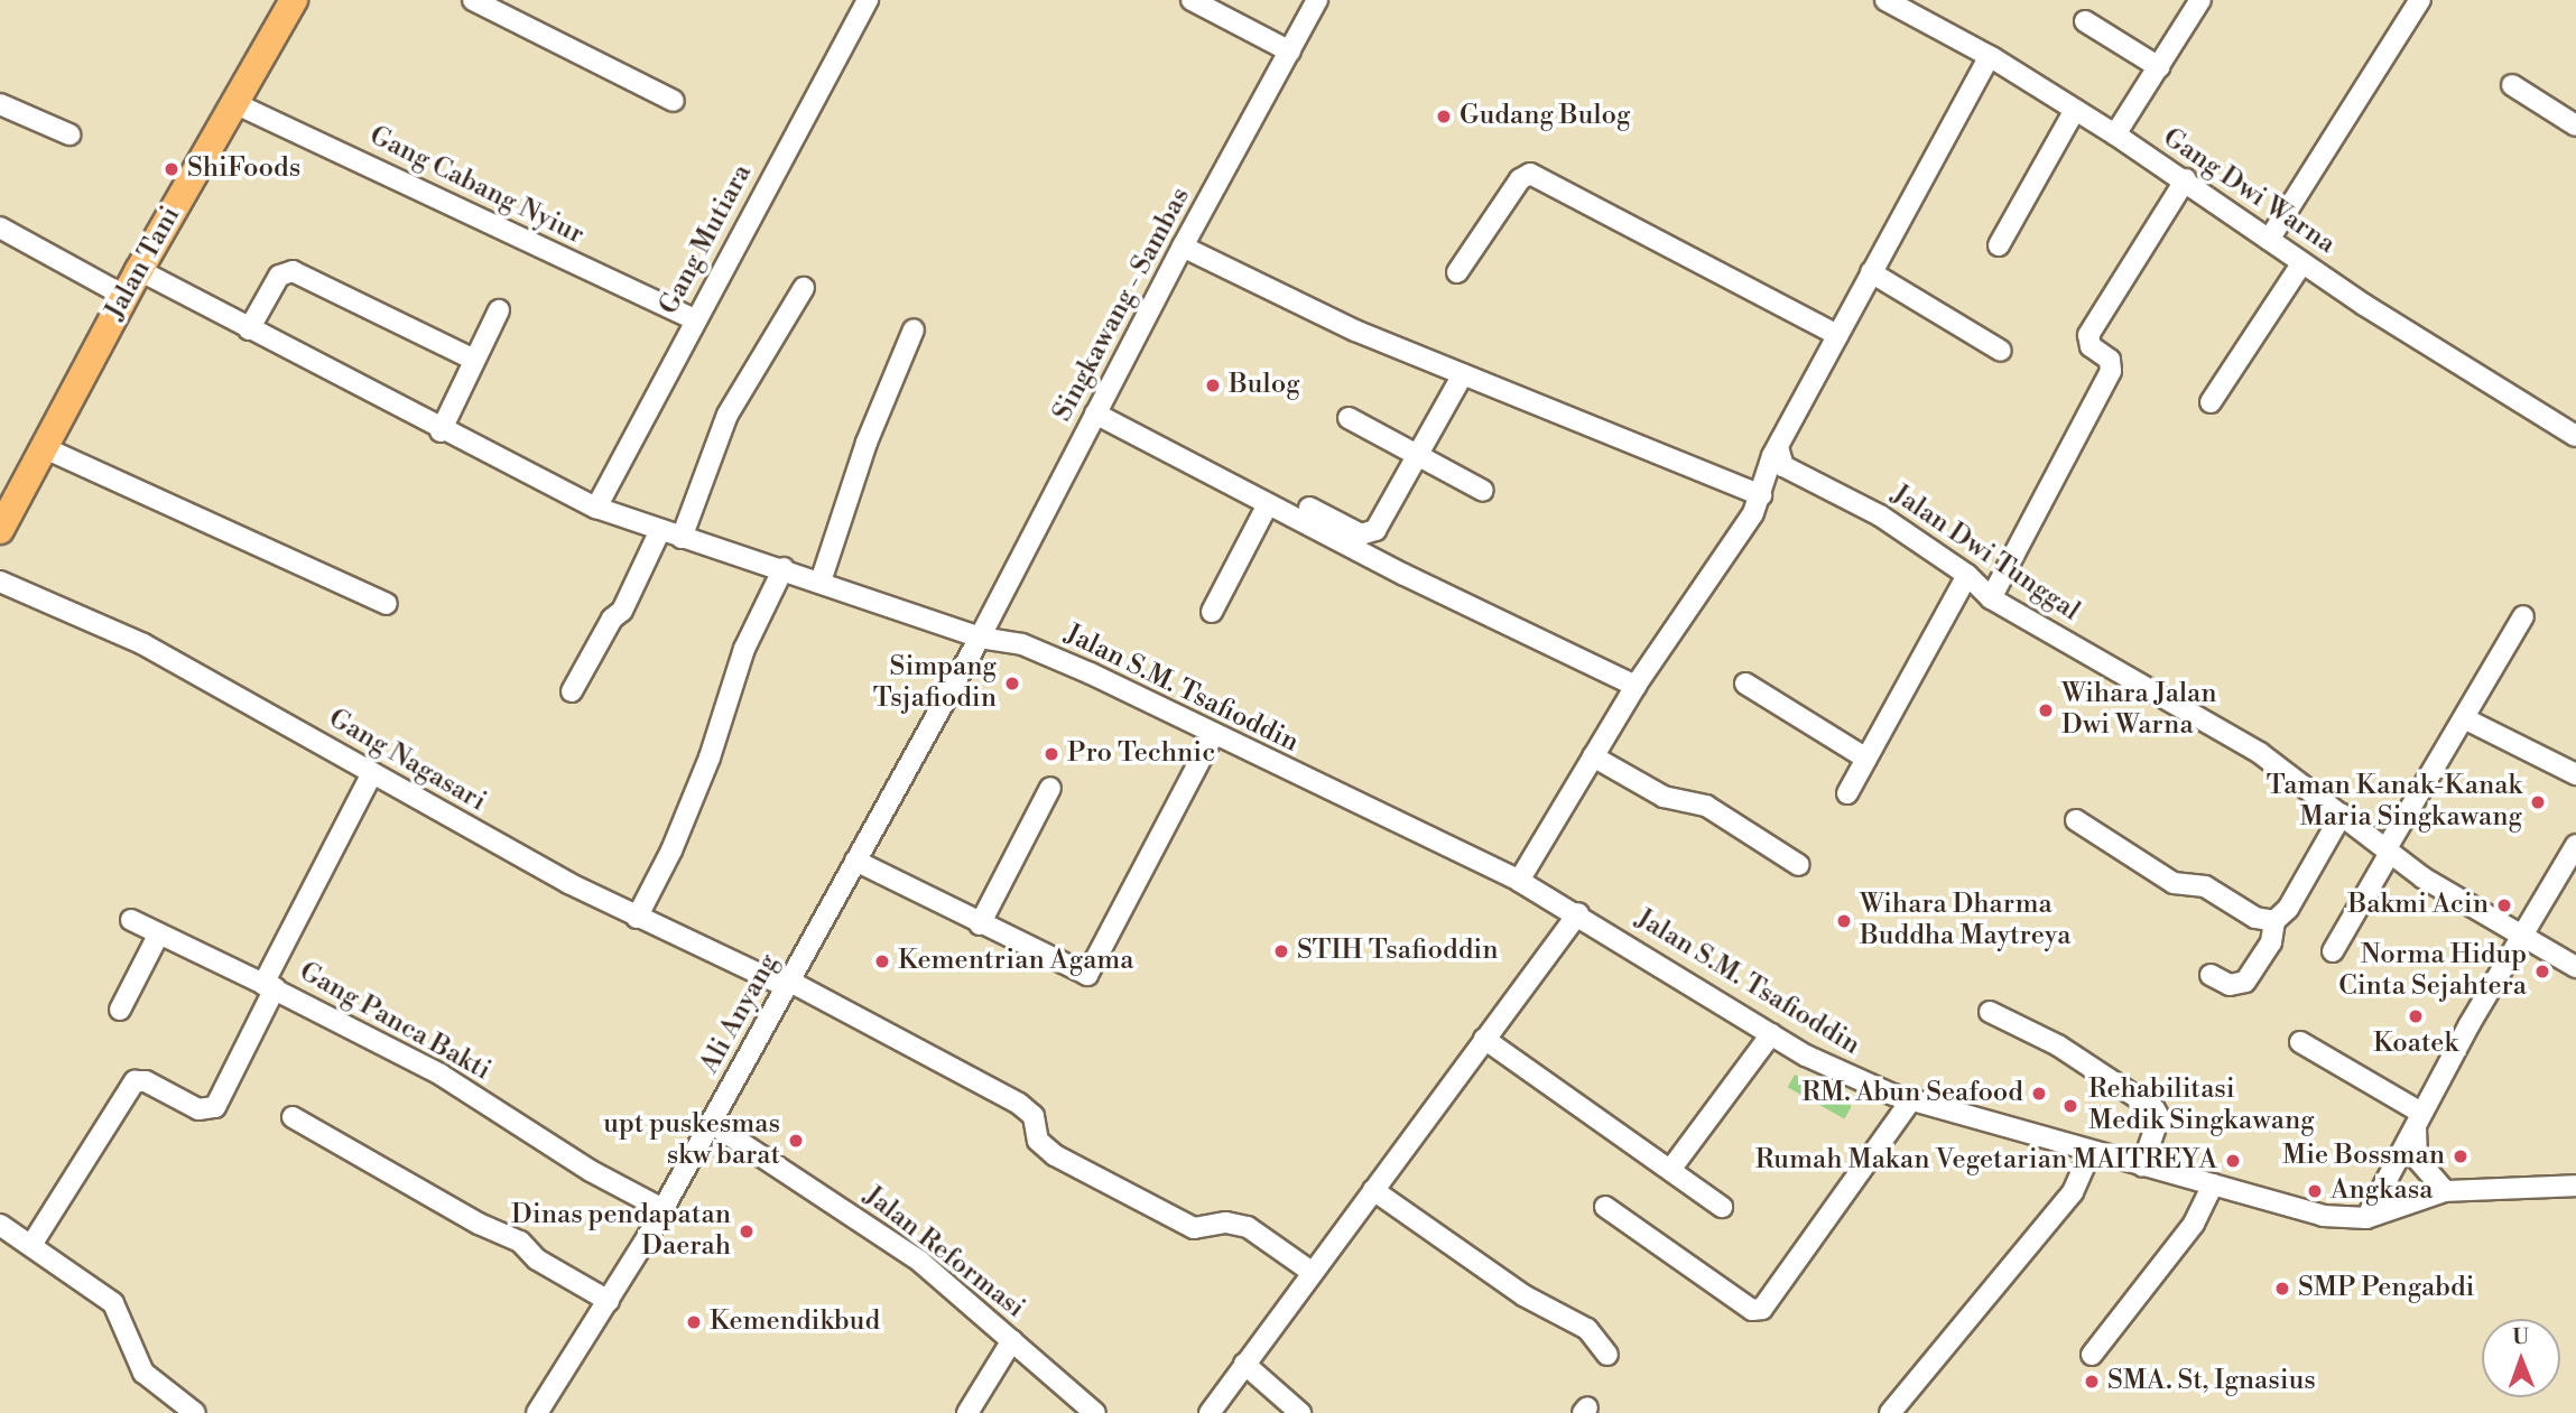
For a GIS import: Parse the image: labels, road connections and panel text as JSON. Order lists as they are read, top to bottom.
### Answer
{
  "streets": {
    "highway": ["Jalan Tani"],
    "street": [
      "Gang Cabang Nyiur",
      "Gang Dwi Warna",
      "Gang Mutiara",
      "Singkawang - Sambas",
      "Jalan Dwi Tunggal",
      "Jalan S.M. Tsafioddin",
      "Gang Nagasari",
      "Ali Anyang",
      "Gang Panca Bakti",
      "Jalan Reformasi"
    ]
  },
  "crossings": [
    ["Gang Cabang Nyiur", "Gang Mutiara"],
    ["Gang Cabang Nyiur", "Jalan Tani"],
    ["Gang Mutiara", "Jalan S.M. Tsafioddin"],
    ["Jalan Tani", "Jalan S.M. Tsafioddin"],
    ["Singkawang - Sambas", "Jalan S.M. Tsafioddin"],
    ["Singkawang - Sambas", "Ali Anyang"],
    ["Jalan S.M. Tsafioddin", "Ali Anyang"],
    ["Gang Nagasari", "Ali Anyang"],
    ["Gang Nagasari", "Gang Panca Bakti"],
    ["Ali Anyang", "Gang Panca Bakti"],
    ["Ali Anyang", "Jalan Reformasi"]
  ],
  "places": [
    "Gudang Bulog",
    "ShiFoods",
    "Bulog",
    "Simpang Tsjafiodin",
    "Wihara Jalan Dwi Warna",
    "Pro Technic",
    "Taman Kanak-Kanak Maria Singkawang",
    "Bakmi Acin",
    "Wihara Dharma Buddha Maytreya",
    "STIH Tsafioddin",
    "Kementrian Agama",
    "Norma Hidup Cinta Sejahtera",
    "Koatek",
    "RM. Abun Seafood",
    "Rehabilitasi Medik Singkawang",
    "upt puskesmas skw barat",
    "Mie Bossman",
    "Rumah Makan Vegetarian MAITREYA",
    "Angkasa",
    "Dinas pendapatan Daerah",
    "SMP Pengabdi",
    "Kemendikbud",
    "SMA. St, Ignasius"
  ],
  "north": "top"
}
